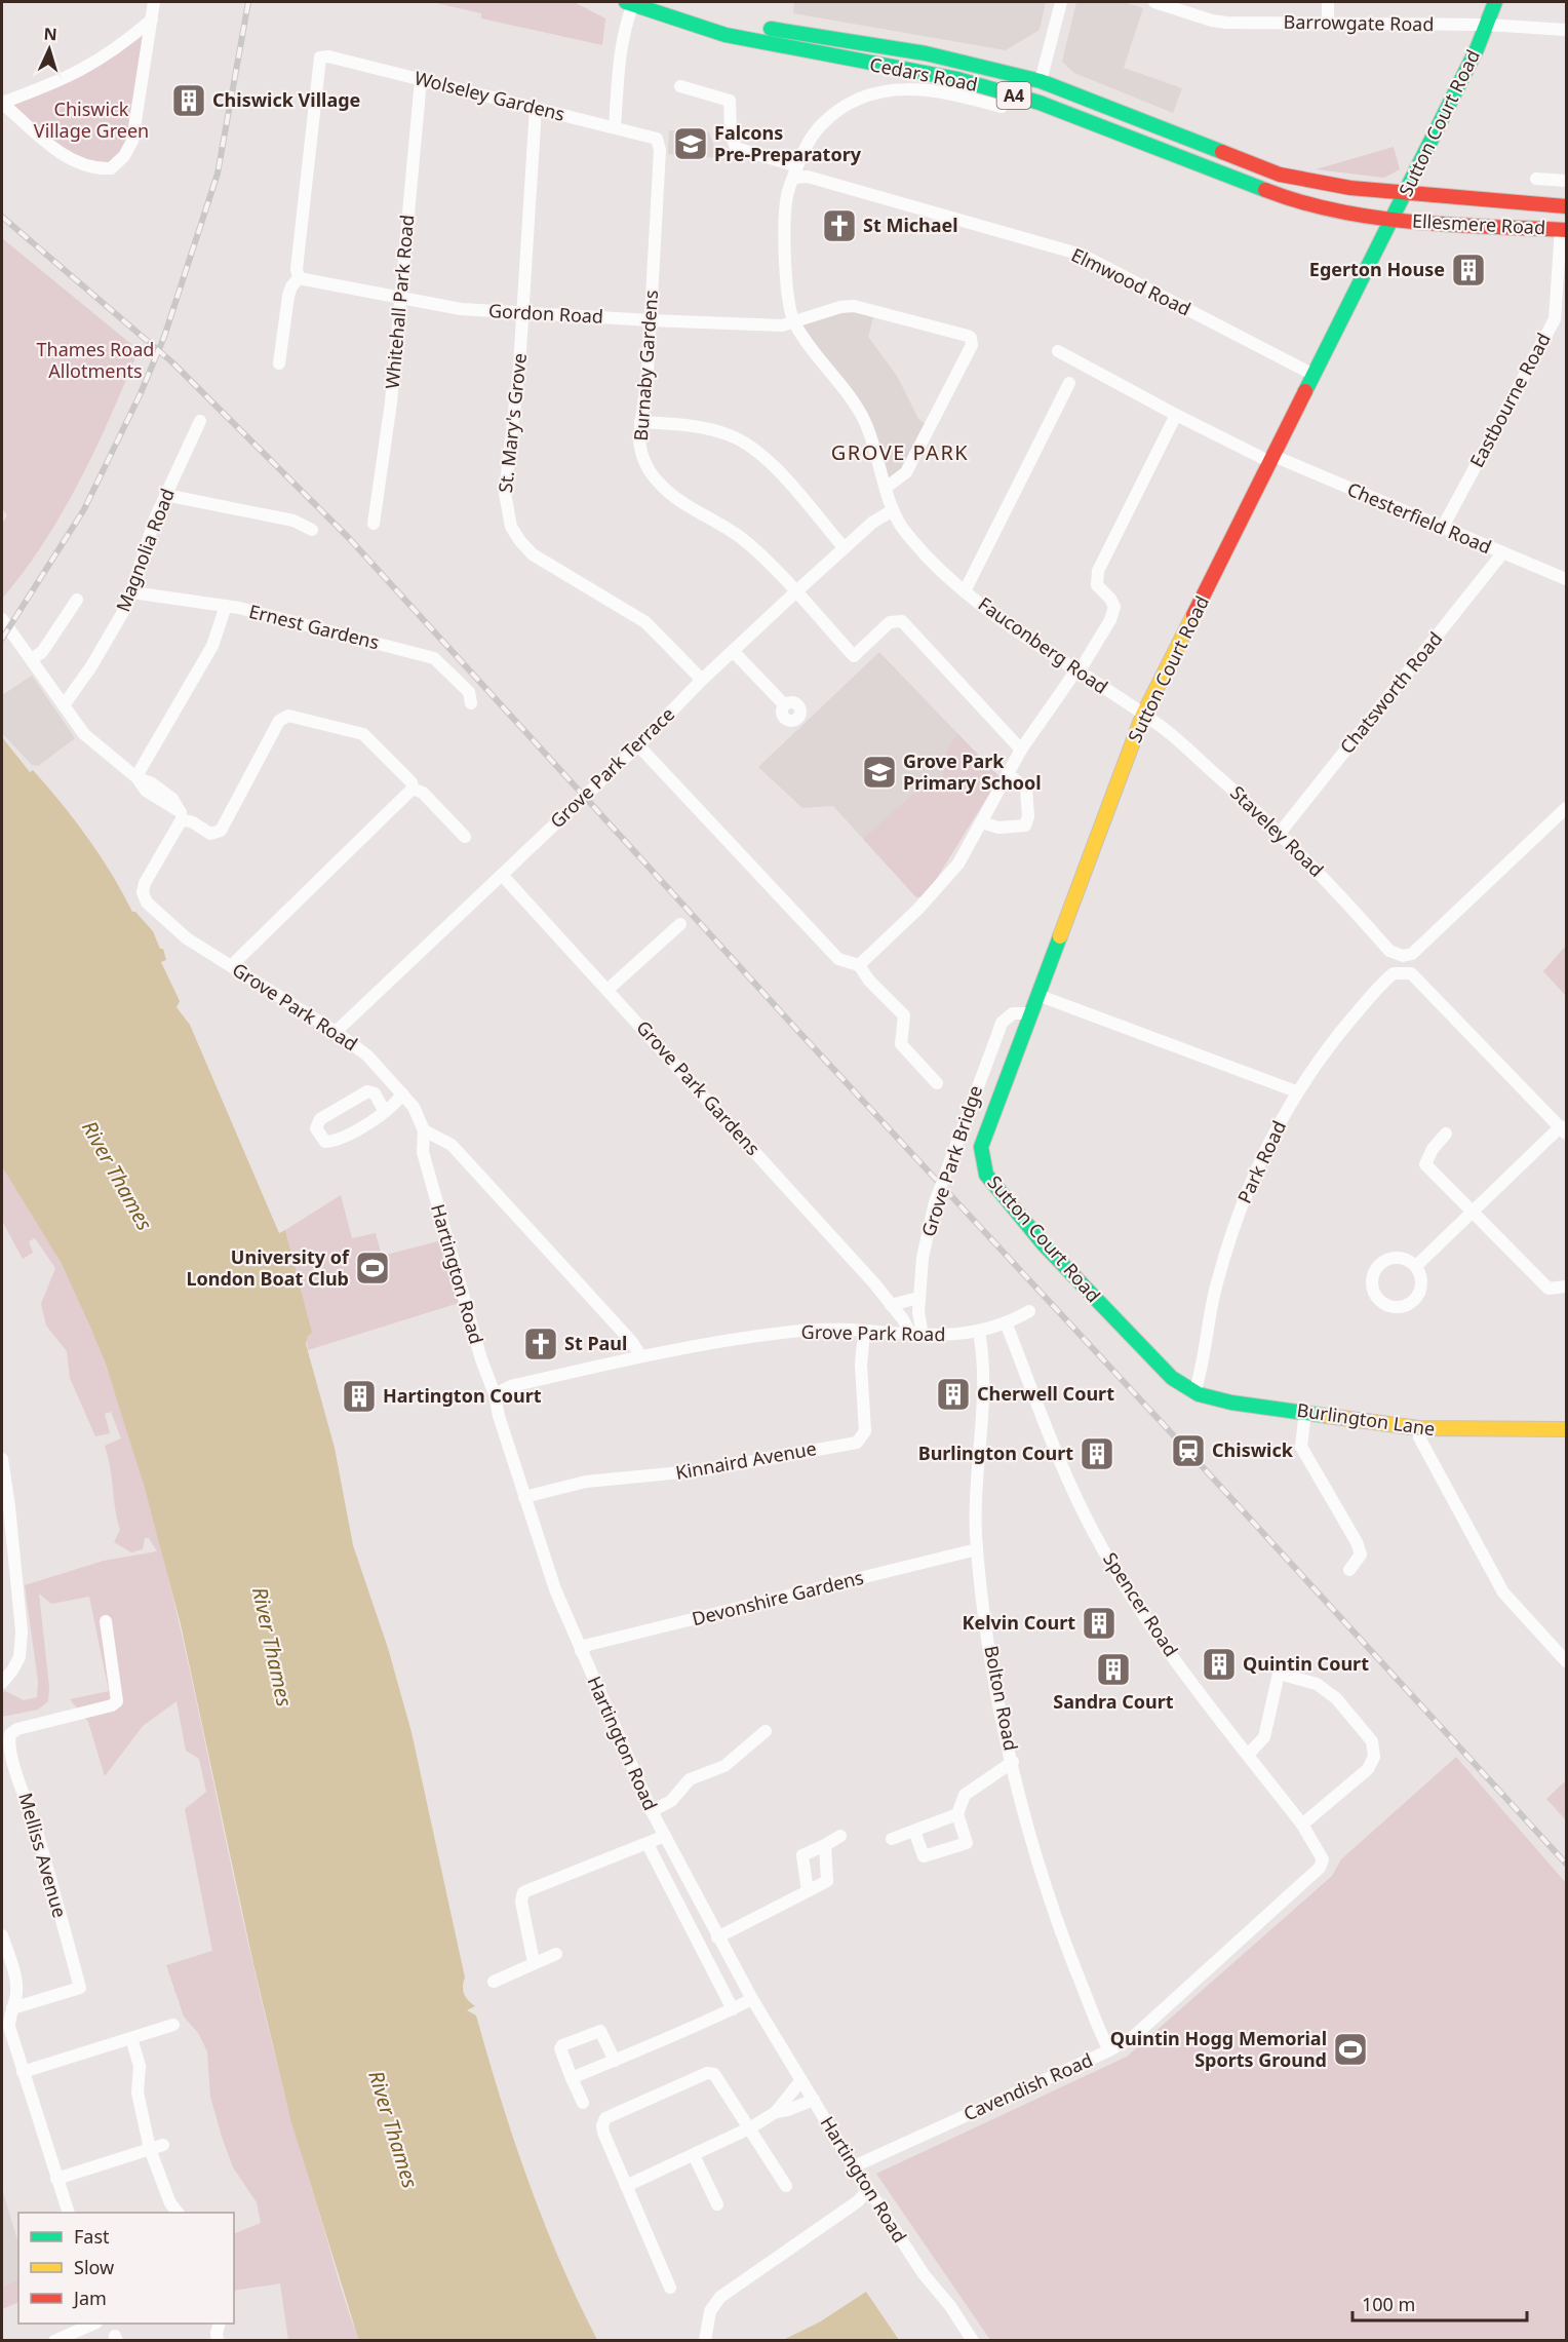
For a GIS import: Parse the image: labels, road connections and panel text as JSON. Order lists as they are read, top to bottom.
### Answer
{
  "streets": {
    "main road": [
      "Cedars Road",
      "A4",
      "Sutton Court Road",
      "Ellesmere Road",
      "Burlington Lane"
    ],
    "street": [
      "Barrowgate Road",
      "Wolseley Gardens",
      "Elmwood Road",
      "Whitehall Park Road",
      "Gordon Road",
      "Burnaby Gardens",
      "Eastbourne Road",
      "St. Mary's Grove",
      "Chesterfield Road",
      "Magnolia Road",
      "Ernest Gardens",
      "Fauconberg Road",
      "Chatsworth Road",
      "Grove Park Terrace",
      "Staveley Road",
      "Grove Park Road",
      "Grove Park Gardens",
      "Grove Park Bridge",
      "Park Road",
      "Hartington Road",
      "Kinnaird Avenue",
      "Devonshire Gardens",
      "Spencer Road",
      "Bolton Road",
      "Melliss Avenue",
      "Cavendish Road"
    ]
  },
  "crossings": [
    ["Barrowgate Road", "Sutton Court Road"],
    ["Cedars Road", "Sutton Court Road"],
    ["Cedars Road", "Ellesmere Road"],
    ["Wolseley Gardens", "Whitehall Park Road"],
    ["Wolseley Gardens", "Gordon Road"],
    ["Wolseley Gardens", "Burnaby Gardens"],
    ["Wolseley Gardens", "St. Mary's Grove"],
    ["Sutton Court Road", "Ellesmere Road"],
    ["Sutton Court Road", "Elmwood Road"],
    ["Sutton Court Road", "Chesterfield Road"],
    ["Sutton Court Road", "Fauconberg Road"],
    ["Sutton Court Road", "Staveley Road"],
    ["Sutton Court Road", "Grove Park Bridge"],
    ["Sutton Court Road", "Burlington Lane"],
    ["Ellesmere Road", "Eastbourne Road"],
    ["Whitehall Park Road", "Gordon Road"],
    ["Gordon Road", "Burnaby Gardens"],
    ["Gordon Road", "St. Mary's Grove"],
    ["Gordon Road", "Fauconberg Road"],
    ["Burnaby Gardens", "Grove Park Terrace"],
    ["Eastbourne Road", "Chesterfield Road"],
    ["St. Mary's Grove", "Grove Park Terrace"],
    ["Chesterfield Road", "Chatsworth Road"],
    ["Magnolia Road", "Ernest Gardens"],
    ["Fauconberg Road", "Grove Park Terrace"],
    ["Fauconberg Road", "Staveley Road"],
    ["Chatsworth Road", "Staveley Road"],
    ["Grove Park Terrace", "Grove Park Road"],
    ["Grove Park Terrace", "Grove Park Gardens"],
    ["Grove Park Road", "Grove Park Gardens"],
    ["Grove Park Road", "Grove Park Bridge"],
    ["Grove Park Road", "Hartington Road"],
    ["Grove Park Road", "Kinnaird Avenue"],
    ["Grove Park Road", "Spencer Road"],
    ["Grove Park Road", "Bolton Road"],
    ["Grove Park Gardens", "Grove Park Bridge"],
    ["Park Road", "Burlington Lane"],
    ["Hartington Road", "Kinnaird Avenue"],
    ["Hartington Road", "Devonshire Gardens"],
    ["Hartington Road", "Cavendish Road"],
    ["Devonshire Gardens", "Bolton Road"],
    ["Spencer Road", "Cavendish Road"],
    ["Bolton Road", "Cavendish Road"]
  ],
  "districts": ["GROVE PARK"],
  "water": ["River Thames"],
  "parks": ["Chiswick Village Green", "Thames Road Allotments"],
  "places": {
    "building": [
      "Chiswick Village",
      "Egerton House",
      "Cherwell Court",
      "Hartington Court",
      "Burlington Court",
      "Kelvin Court",
      "Quintin Court",
      "Sandra Court"
    ],
    "school or university": ["Falcons Pre-Preparatory", "Grove Park Primary School"],
    "church": ["St Michael", "St Paul"],
    "sports": ["University of London Boat Club", "Quintin Hogg Memorial Sports Ground"],
    "station": ["Chiswick"]
  },
  "legend": ["Fast", "Slow", "Jam"],
  "scale_bar": "100 m",
  "north": "top"
}
